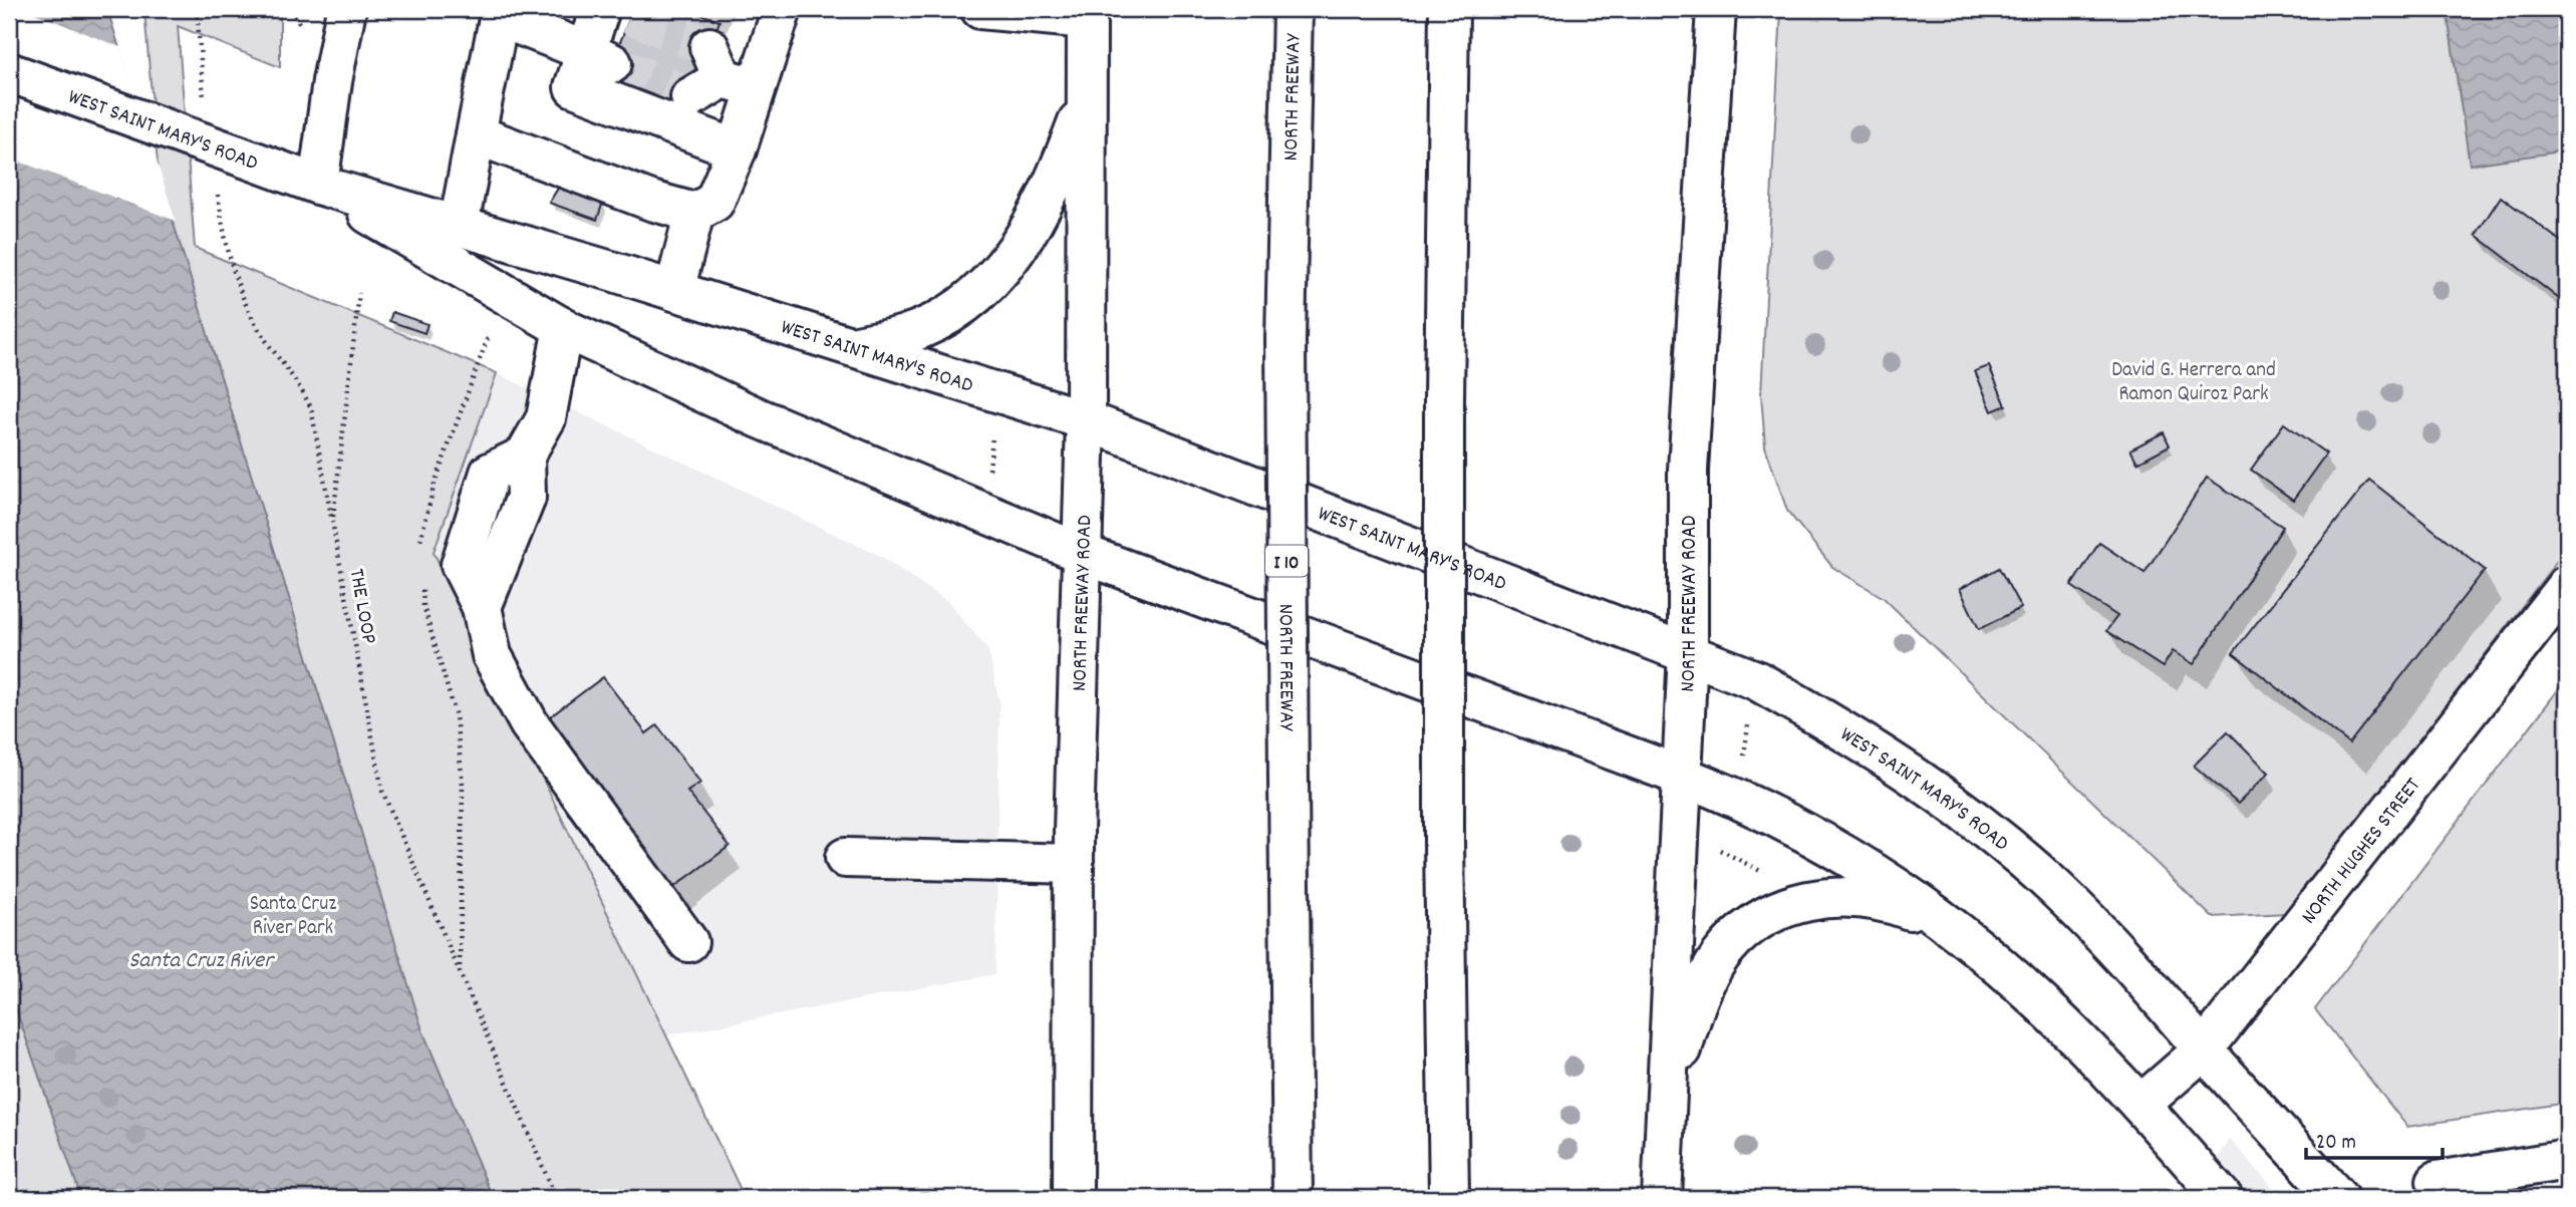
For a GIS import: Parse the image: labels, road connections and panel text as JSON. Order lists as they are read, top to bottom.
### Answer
{
  "streets": {
    "main road": [
      "NORTH FREEWAY",
      "WEST SAINT MARY'S ROAD",
      "I 10",
      "NORTH FREEWAY ROAD",
      "NORTH HUGHES STREET"
    ],
    "path": ["THE LOOP"]
  },
  "crossings": [
    ["WEST SAINT MARY'S ROAD", "NORTH FREEWAY ROAD"],
    ["WEST SAINT MARY'S ROAD", "NORTH HUGHES STREET"]
  ],
  "water": ["Santa Cruz River"],
  "parks": ["David G. Herrera and Ramon Quiroz Park", "Santa Cruz River Park"],
  "scale_bar": "20 m"
}
